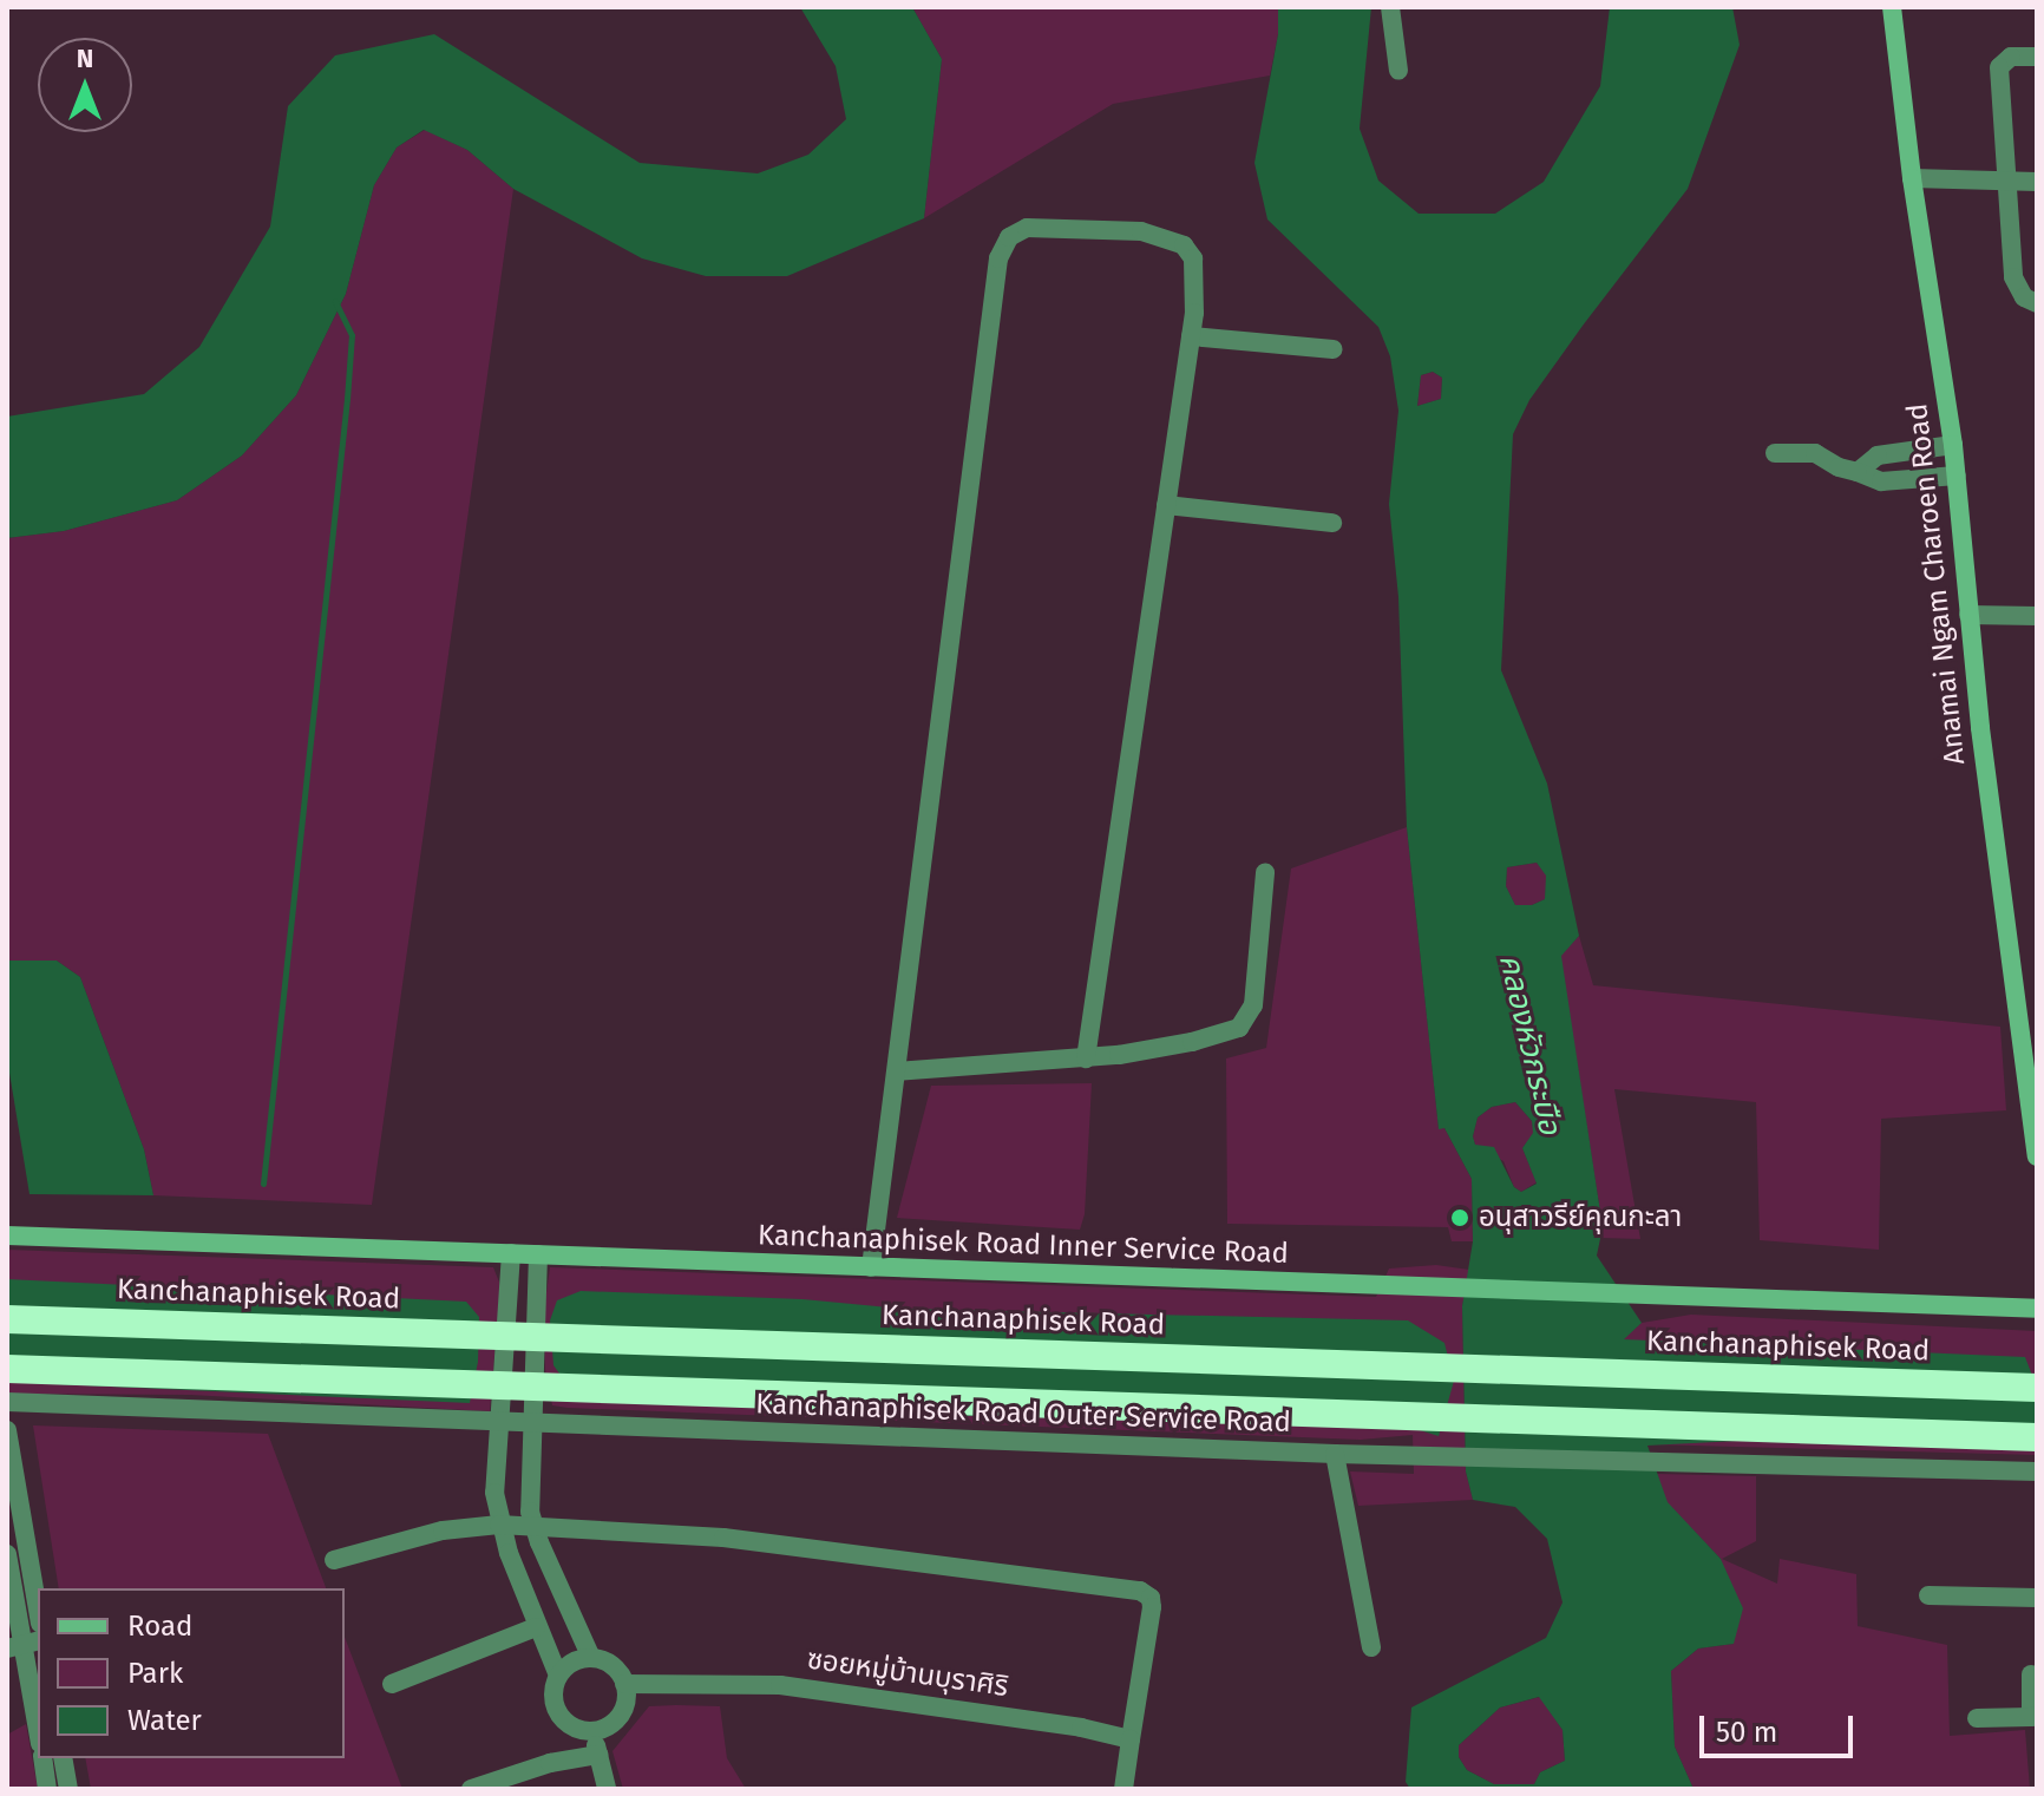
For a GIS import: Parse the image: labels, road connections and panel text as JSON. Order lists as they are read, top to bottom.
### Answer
{
  "streets": {
    "highway": ["Kanchanaphisek Road"],
    "main road": ["Anamai Ngam Charoen Road", "Kanchanaphisek Road Inner Service Road"],
    "street": ["Kanchanaphisek Road Outer Service Road", "ซอยหมู่บ้านบุราศิริ"]
  },
  "water": ["คลองหัวกระบือ"],
  "places": ["อนุสาวรีย์คุณกะลา"],
  "legend": ["Road", "Park", "Water"],
  "scale_bar": "50 m",
  "north": "top"
}
